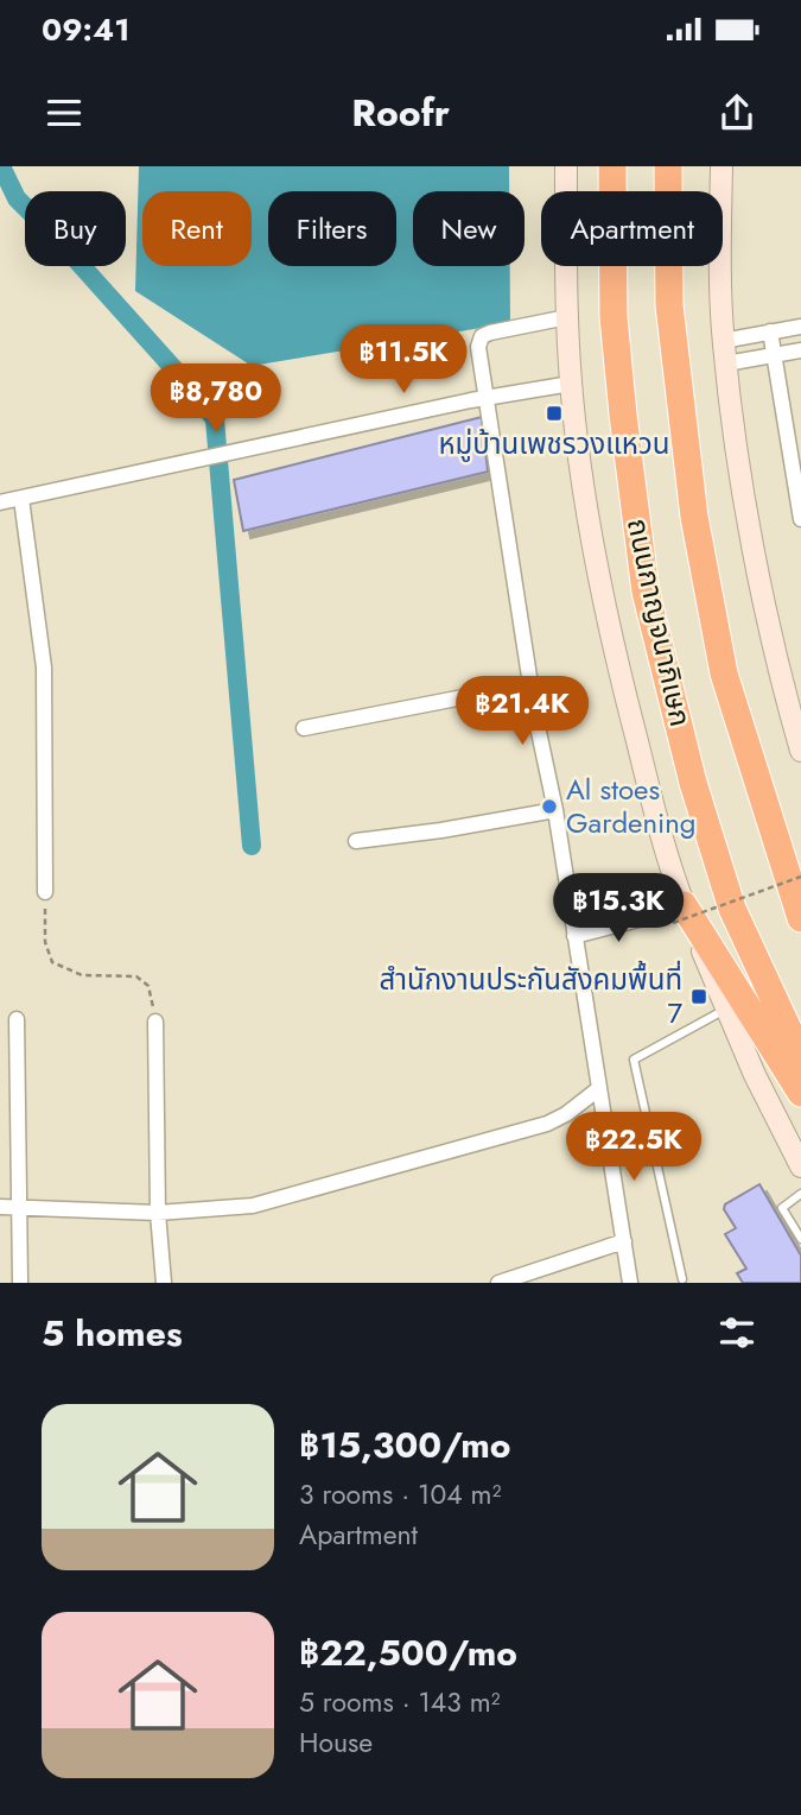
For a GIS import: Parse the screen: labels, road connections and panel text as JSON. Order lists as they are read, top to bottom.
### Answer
{
  "streets": {
    "highway": ["ถนนกาญจนาภิเษก"]
  },
  "places": {
    "transit": ["หมู่บ้านเพชรวงแหวน", "สำนักงานประกันสังคมพื้นที่ 7"],
    "other": ["Al stoes Gardening"]
  },
  "page": {
    "status": "09:41",
    "header": "Roofr",
    "chip": [
      "Buy",
      "Rent",
      "Filters",
      "New",
      "Apartment"
    ],
    "price": [
      "฿11.5K",
      "฿8,780",
      "฿21.4K",
      "฿15.3K",
      "฿22.5K"
    ],
    "heading": "5 homes",
    "list": [
      {
        "name": "฿15,300/mo",
        "note": "3 rooms · 104 m² · Apartment"
      },
      {
        "name": "฿22,500/mo",
        "note": "5 rooms · 143 m² · House"
      }
    ]
  }
}
